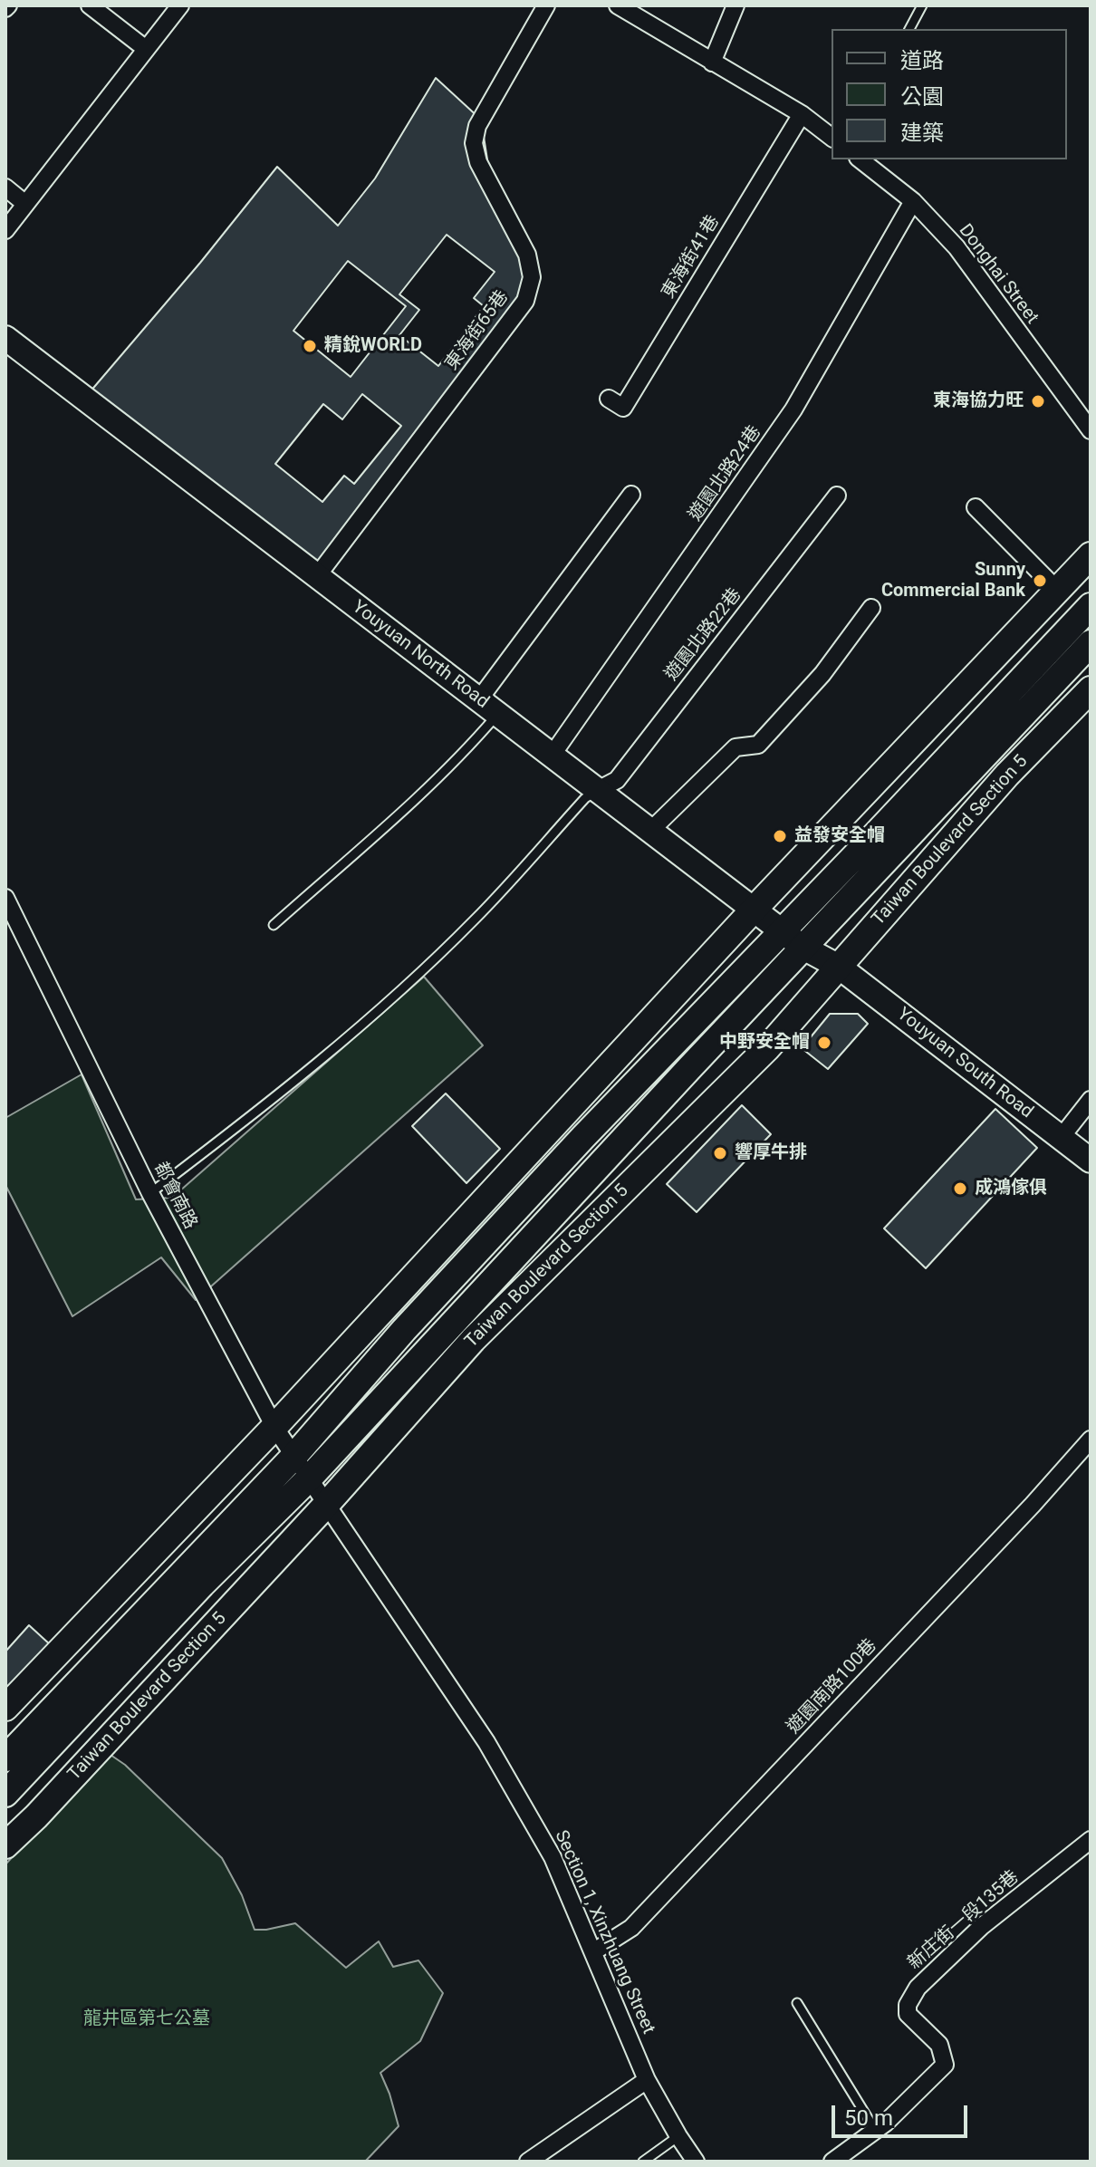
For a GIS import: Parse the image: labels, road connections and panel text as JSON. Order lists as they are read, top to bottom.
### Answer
{
  "streets": {
    "main road": ["Taiwan Boulevard Section 5"],
    "street": [
      "東海街41巷",
      "Donghai Street",
      "東海街65巷",
      "遊園北路24巷",
      "遊園北路22巷",
      "Youyuan North Road",
      "Youyuan South Road",
      "都會南路",
      "遊園南路100巷",
      "新庄街一段135巷",
      "Section 1, Xinzhuang Street"
    ]
  },
  "crossings": [
    ["Donghai Street", "遊園北路24巷"],
    ["東海街65巷", "Youyuan North Road"],
    ["遊園北路24巷", "Youyuan North Road"],
    ["遊園北路22巷", "Youyuan North Road"],
    ["Youyuan North Road", "Taiwan Boulevard Section 5"],
    ["Youyuan North Road", "Youyuan South Road"],
    ["Taiwan Boulevard Section 5", "Youyuan South Road"],
    ["Taiwan Boulevard Section 5", "都會南路"],
    ["Taiwan Boulevard Section 5", "Section 1, Xinzhuang Street"],
    ["都會南路", "Section 1, Xinzhuang Street"],
    ["遊園南路100巷", "Section 1, Xinzhuang Street"]
  ],
  "parks": ["龍井區第七公墓"],
  "places": [
    "精銳WORLD",
    "東海協力旺",
    "Sunny Commercial Bank",
    "益發安全帽",
    "中野安全帽",
    "響厚牛排",
    "成鴻傢俱"
  ],
  "legend": ["道路", "公園", "建築"],
  "scale_bar": "50 m"
}
